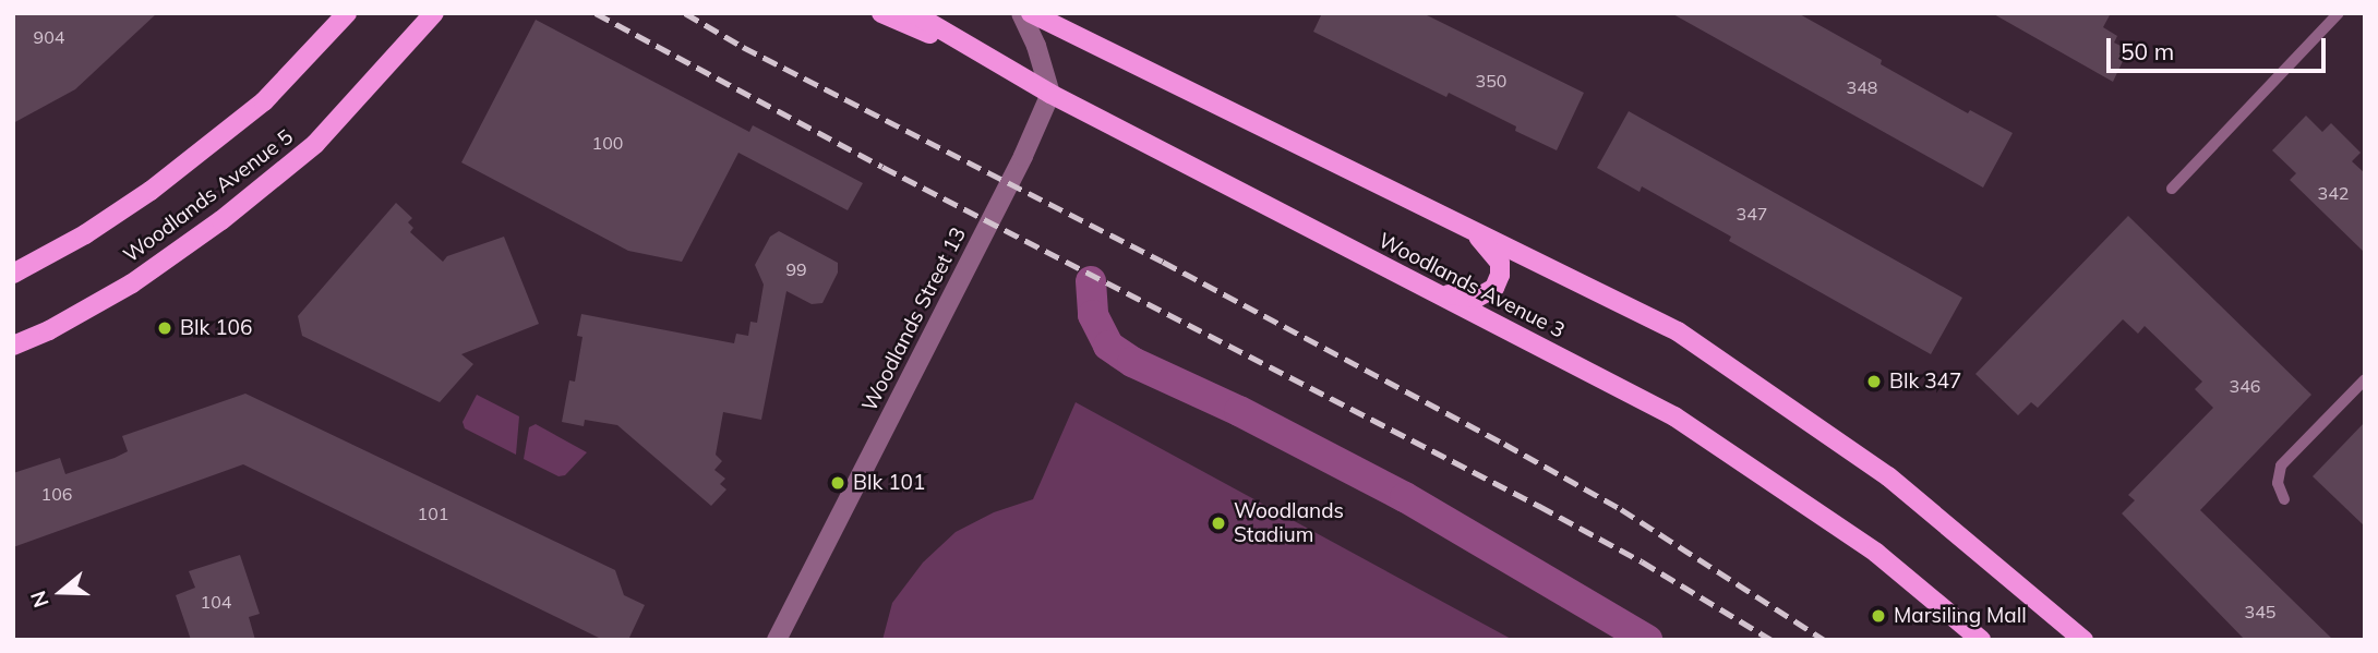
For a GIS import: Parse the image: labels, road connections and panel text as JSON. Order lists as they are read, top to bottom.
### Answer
{
  "streets": {
    "main road": ["Woodlands Avenue 5", "Woodlands Avenue 3"],
    "street": ["Woodlands Street 13"]
  },
  "crossings": [
    ["Woodlands Avenue 3", "Woodlands Street 13"]
  ],
  "places": [
    "Blk 106",
    "Blk 347",
    "Blk 101",
    "Woodlands Stadium",
    "Marsiling Mall"
  ],
  "house_numbers": [
    "904",
    "350",
    "348",
    "100",
    "342",
    "347",
    "99",
    "346",
    "106",
    "101",
    "104",
    "345"
  ],
  "scale_bar": "50 m",
  "north": "left"
}
